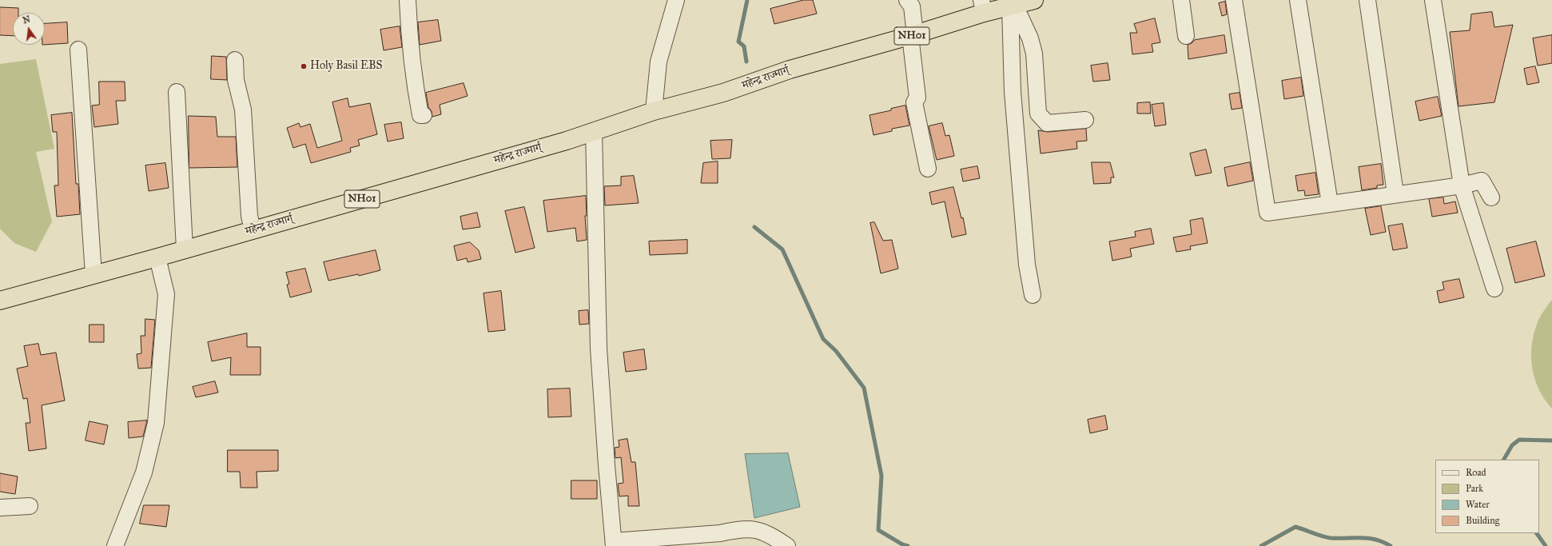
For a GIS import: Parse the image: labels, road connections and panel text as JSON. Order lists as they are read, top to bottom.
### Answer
{
  "streets": {
    "highway": ["NH01", "महेन्द्र राज्मार्ग्"]
  },
  "places": ["Holy Basil EBS"],
  "legend": [
    "Road",
    "Park",
    "Water",
    "Building"
  ],
  "north": "top"
}
